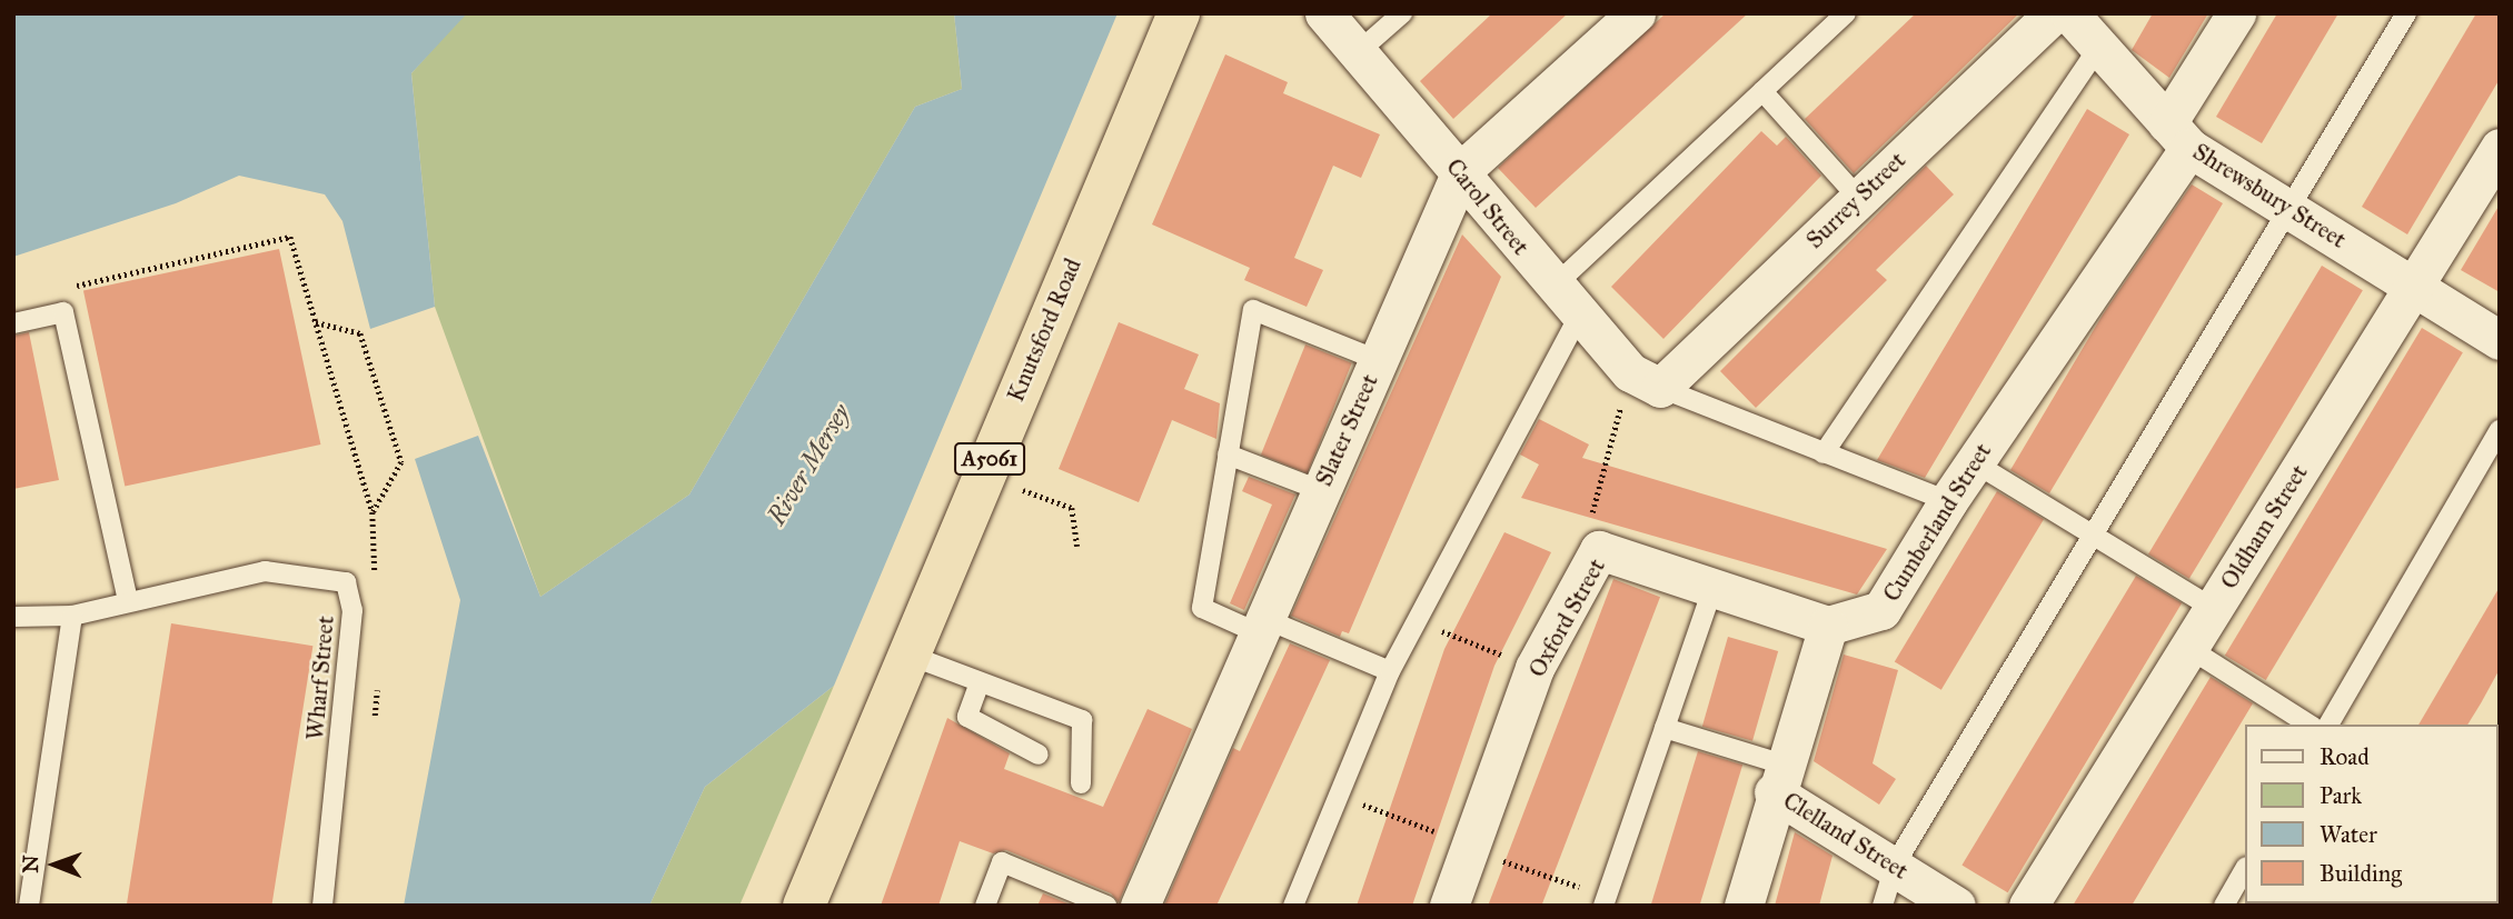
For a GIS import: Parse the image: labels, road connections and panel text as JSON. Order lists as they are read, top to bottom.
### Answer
{
  "streets": {
    "highway": ["Knutsford Road", "A5061"],
    "street": [
      "Shrewsbury Street",
      "Surrey Street",
      "Carol Street",
      "Slater Street",
      "Cumberland Street",
      "Oldham Street",
      "Oxford Street",
      "Clelland Street"
    ],
    "lane": ["Wharf Street"]
  },
  "crossings": [
    ["Shrewsbury Street", "Surrey Street"],
    ["Shrewsbury Street", "Cumberland Street"],
    ["Shrewsbury Street", "Oldham Street"],
    ["Surrey Street", "Carol Street"],
    ["Carol Street", "Slater Street"],
    ["Cumberland Street", "Oxford Street"]
  ],
  "water": ["River Mersey"],
  "legend": [
    "Road",
    "Park",
    "Water",
    "Building"
  ],
  "north": "left"
}
